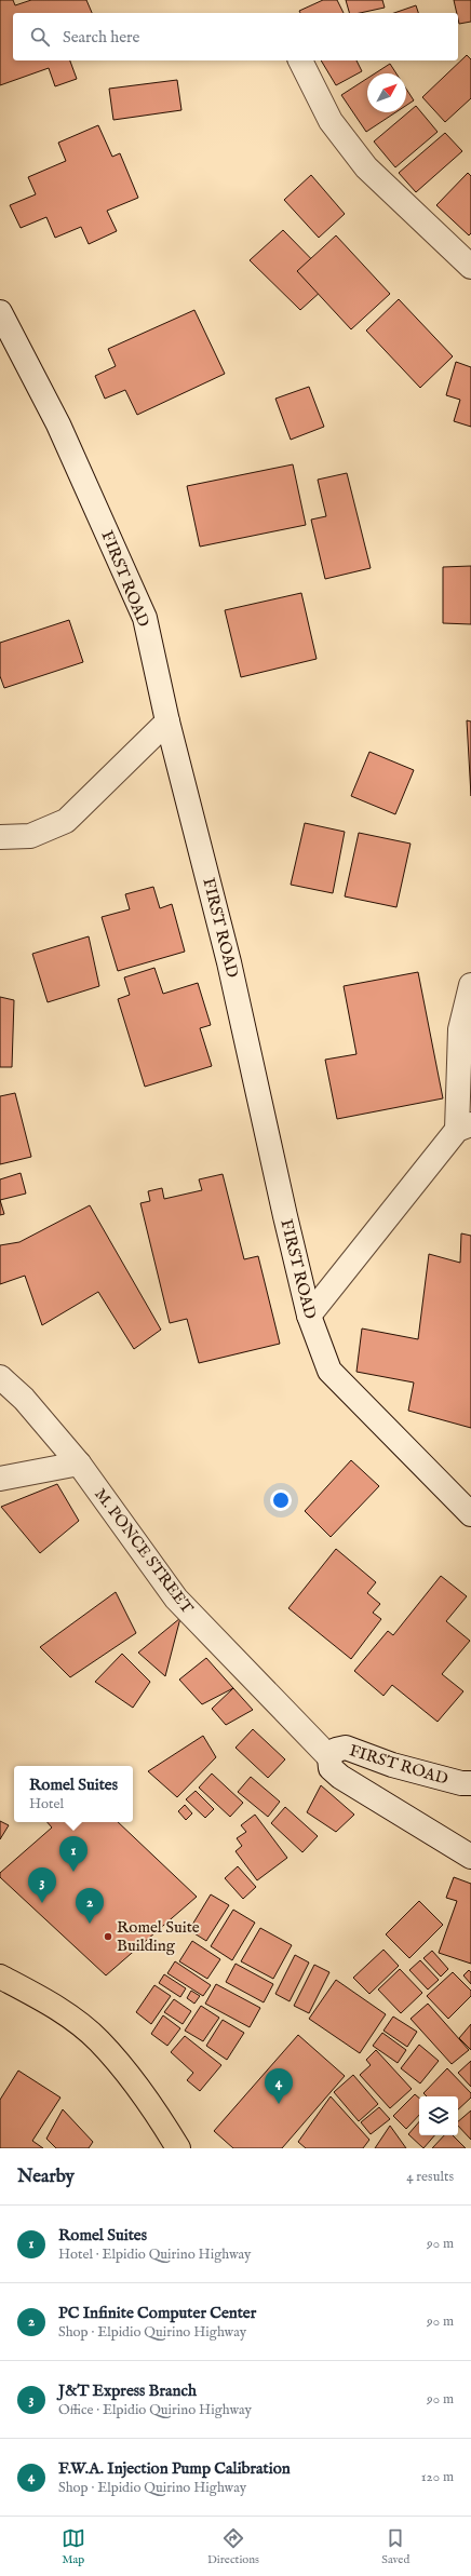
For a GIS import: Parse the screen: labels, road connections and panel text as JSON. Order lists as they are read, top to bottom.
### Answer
{
  "streets": {
    "street": ["FIRST ROAD", "M. PONCE STREET"]
  },
  "crossings": [
    ["FIRST ROAD", "M. PONCE STREET"]
  ],
  "places": ["Romel Suite Building"],
  "north": "top right",
  "page": {
    "search": "Search here",
    "popup": ["Romel Suites", "Hotel"],
    "pins": [
      "1",
      "3",
      "2",
      "4"
    ],
    "heading": ["Nearby", "4 results"],
    "list": [
      {
        "mark": "1",
        "name": "Romel Suites",
        "note": "Hotel · Elpidio Quirino Highway",
        "value": "90 m"
      },
      {
        "mark": "2",
        "name": "PC Infinite Computer Center",
        "note": "Shop · Elpidio Quirino Highway",
        "value": "90 m"
      },
      {
        "mark": "3",
        "name": "J&T Express Branch",
        "note": "Office · Elpidio Quirino Highway",
        "value": "90 m"
      },
      {
        "mark": "4",
        "name": "F.W.A. Injection Pump Calibration",
        "note": "Shop · Elpidio Quirino Highway",
        "value": "120 m"
      }
    ],
    "nav": ["Map", "Directions", "Saved"]
  }
}
